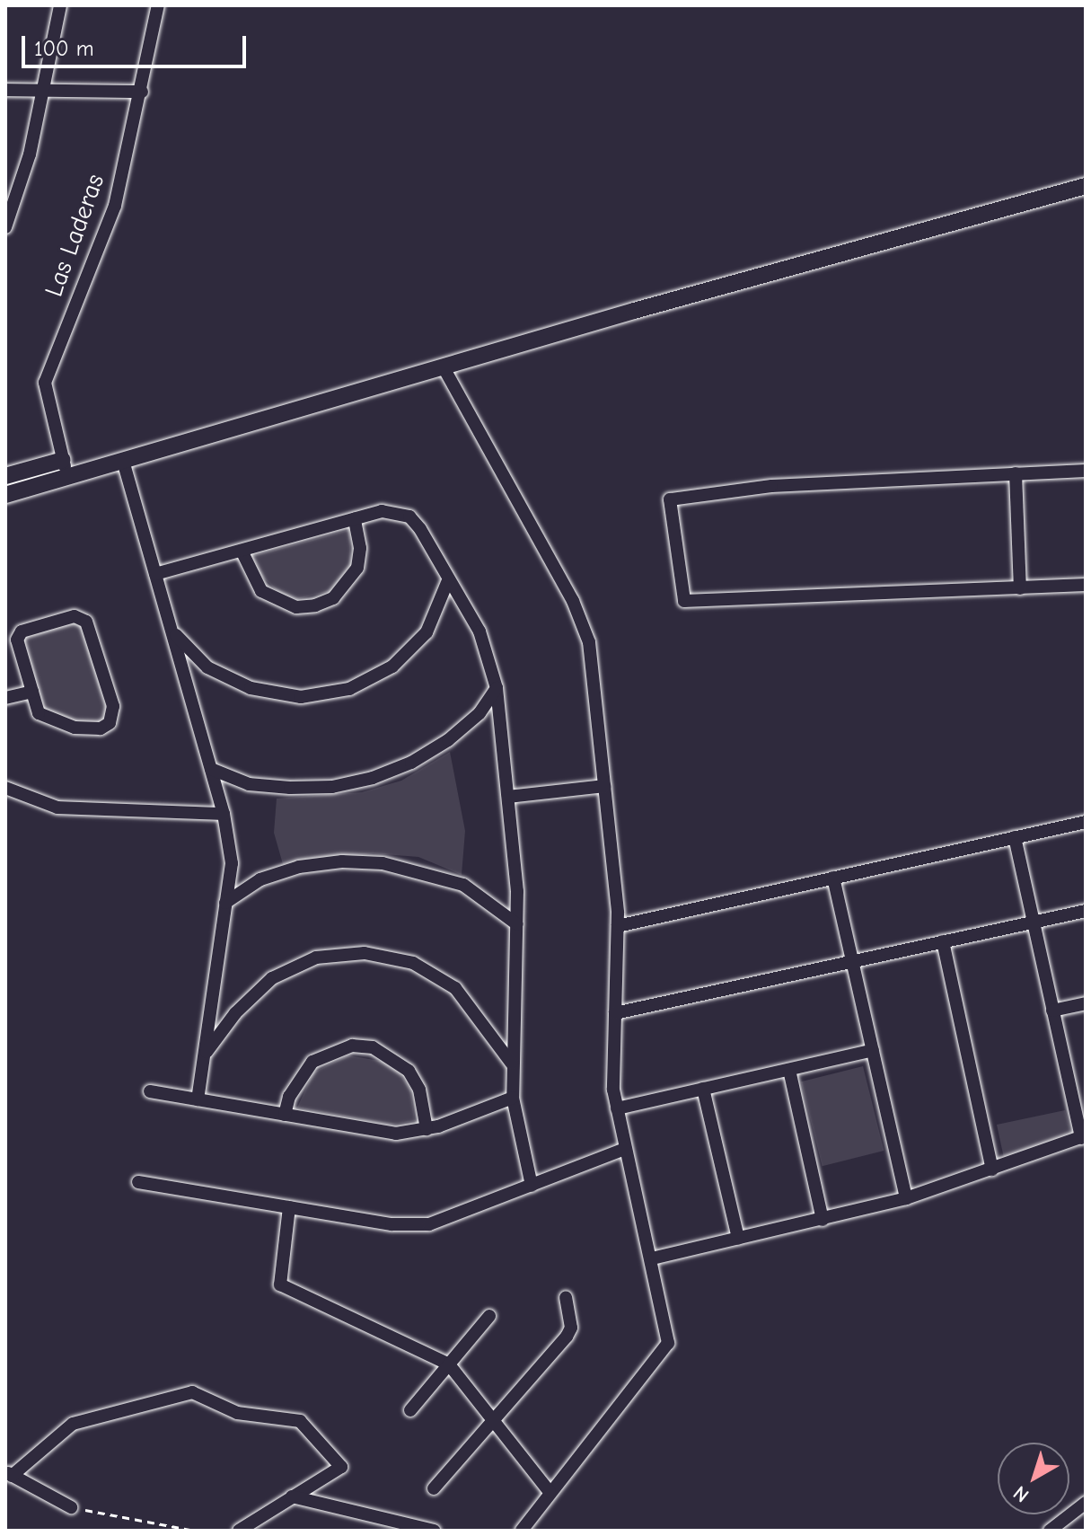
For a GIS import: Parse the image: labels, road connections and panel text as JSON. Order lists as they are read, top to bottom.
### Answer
{
  "streets": {
    "street": ["Las Laderas"]
  },
  "scale_bar": "100 m",
  "north": "bottom left"
}
